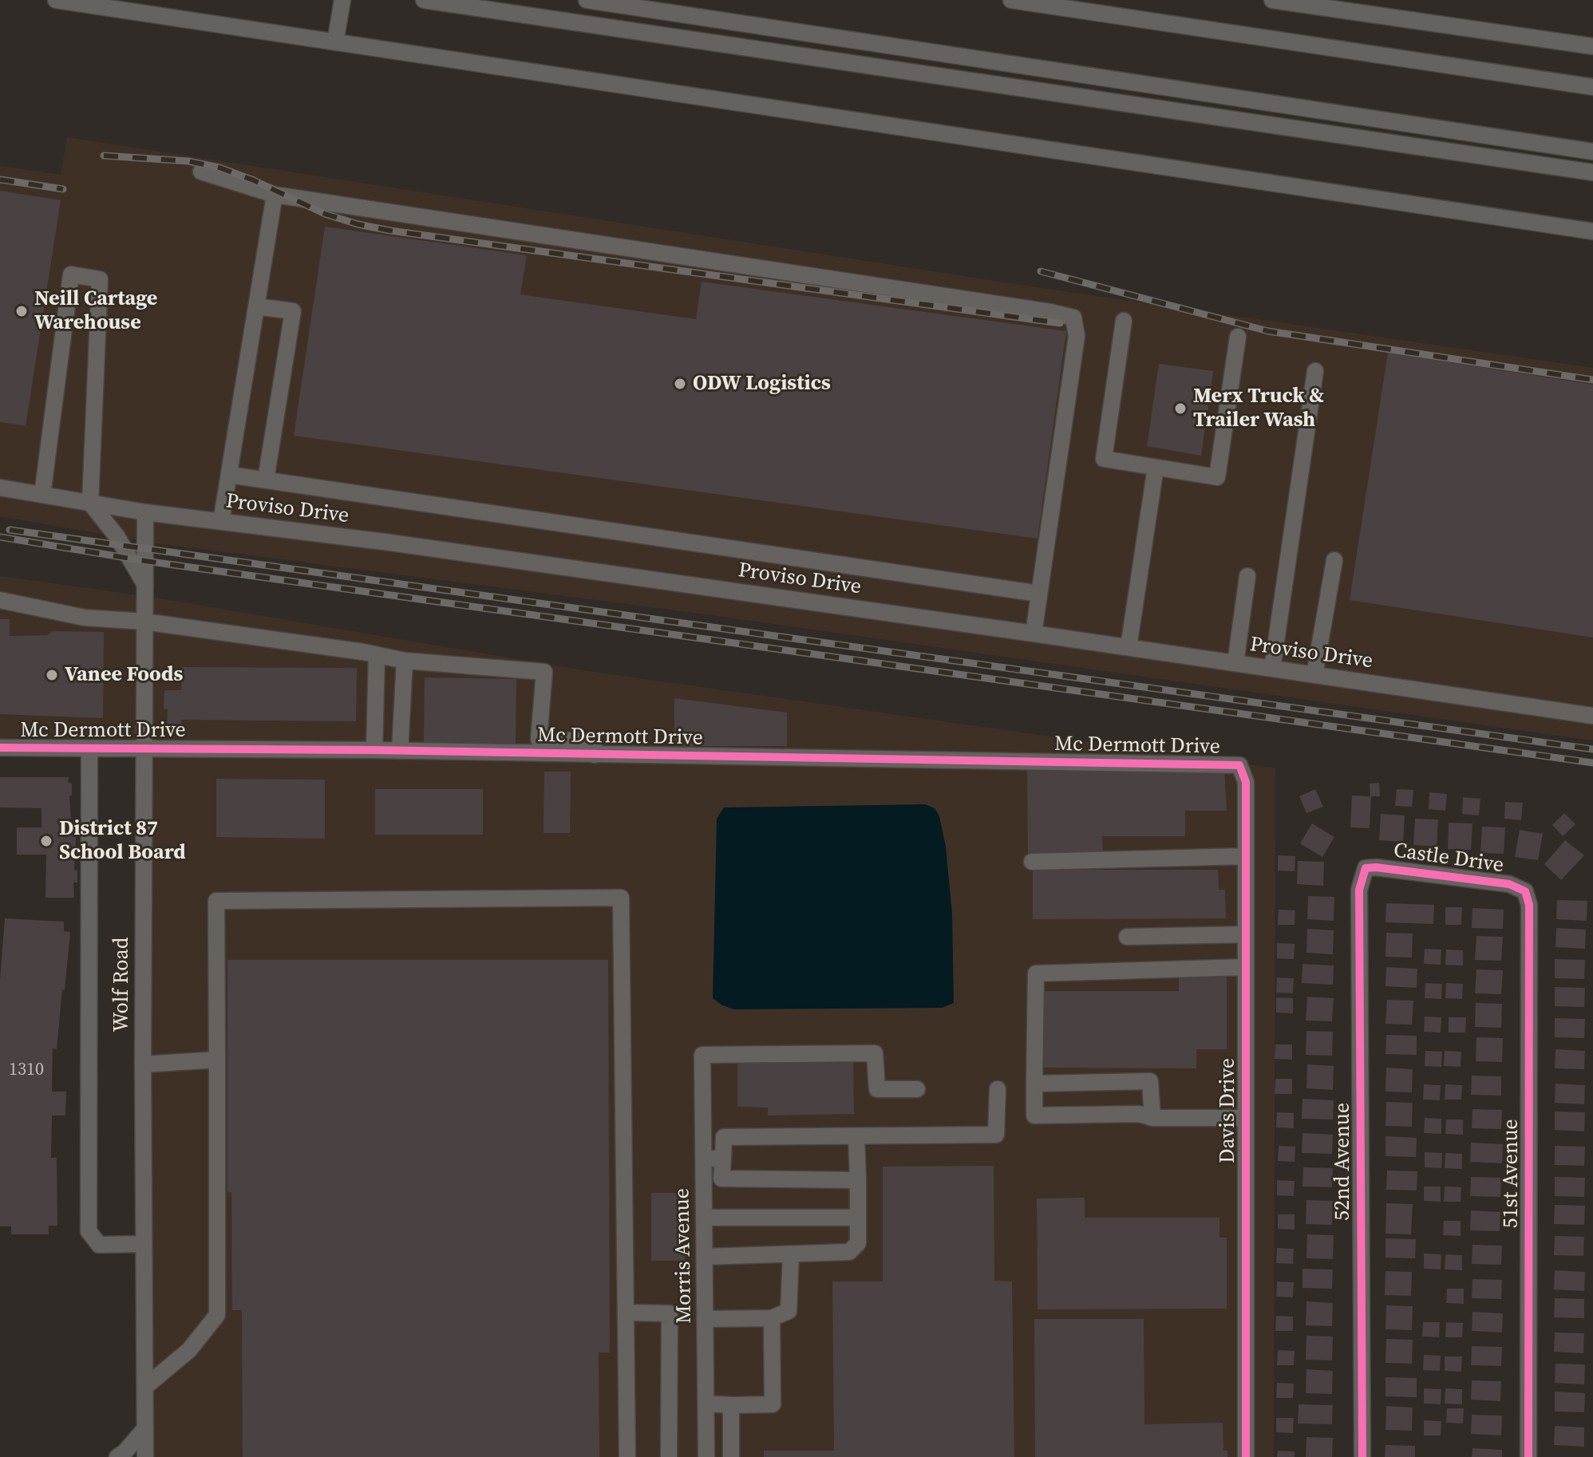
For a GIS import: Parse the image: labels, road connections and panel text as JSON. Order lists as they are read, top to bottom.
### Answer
{
  "streets": {
    "street": [
      "Proviso Drive",
      "Mc Dermott Drive",
      "Castle Drive",
      "Wolf Road",
      "Davis Drive",
      "52nd Avenue",
      "51st Avenue",
      "Morris Avenue"
    ]
  },
  "crossings": [
    ["Proviso Drive", "Wolf Road"],
    ["Mc Dermott Drive", "Wolf Road"],
    ["Mc Dermott Drive", "Davis Drive"],
    ["Castle Drive", "52nd Avenue"],
    ["Castle Drive", "51st Avenue"]
  ],
  "places": [
    "Neill Cartage Warehouse",
    "ODW Logistics",
    "Merx Truck & Trailer Wash",
    "Vanee Foods",
    "District 87 School Board"
  ],
  "house_numbers": ["1310"]
}
